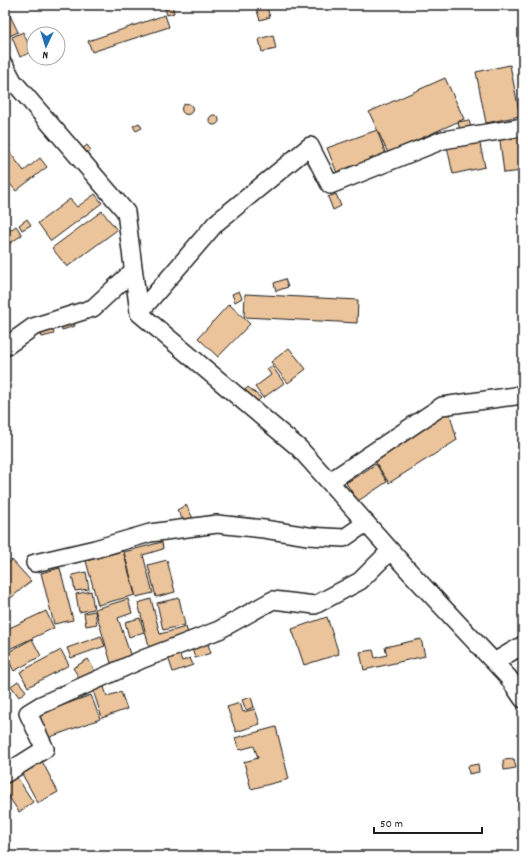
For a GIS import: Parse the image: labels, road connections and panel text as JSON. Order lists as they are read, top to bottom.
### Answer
{
  "scale_bar": "50 m",
  "north": "bottom"
}
